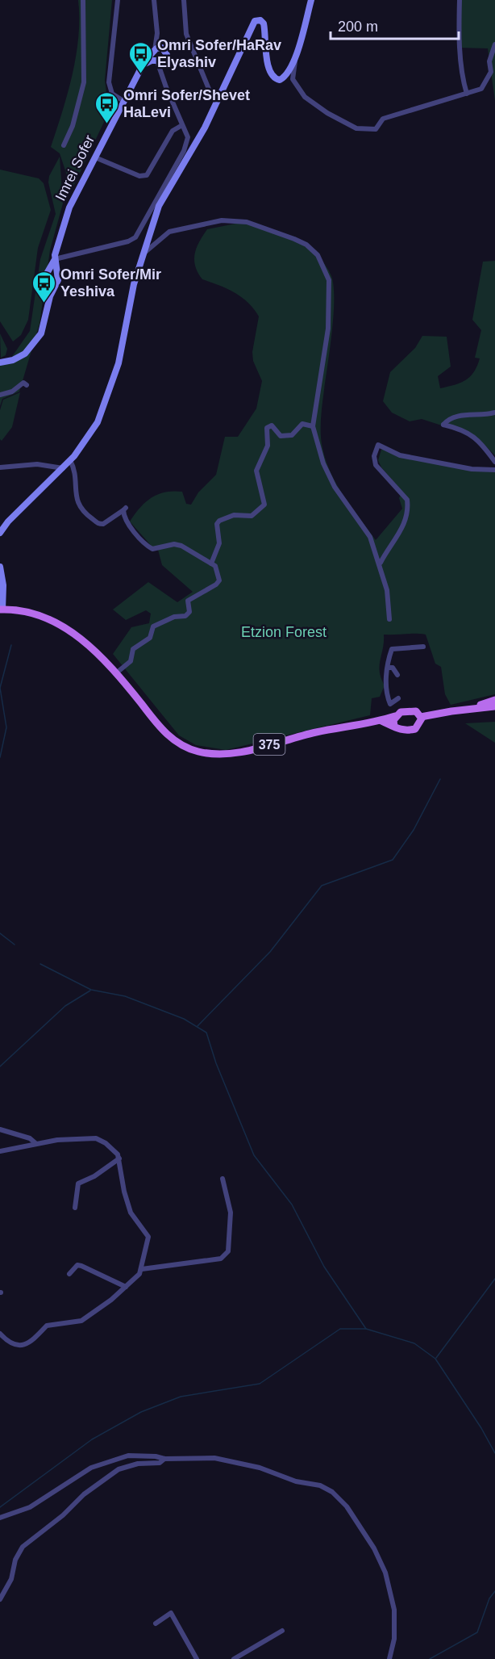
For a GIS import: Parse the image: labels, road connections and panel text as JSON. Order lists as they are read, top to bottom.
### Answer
{
  "streets": {
    "main road": ["375"],
    "street": ["Imrei Sofer"]
  },
  "parks": ["Etzion Forest"],
  "places": {
    "bus stop": ["Omri Sofer/HaRav Elyashiv", "Omri Sofer/Shevet HaLevi", "Omri Sofer/Mir Yeshiva"]
  },
  "scale_bar": "200 m"
}
